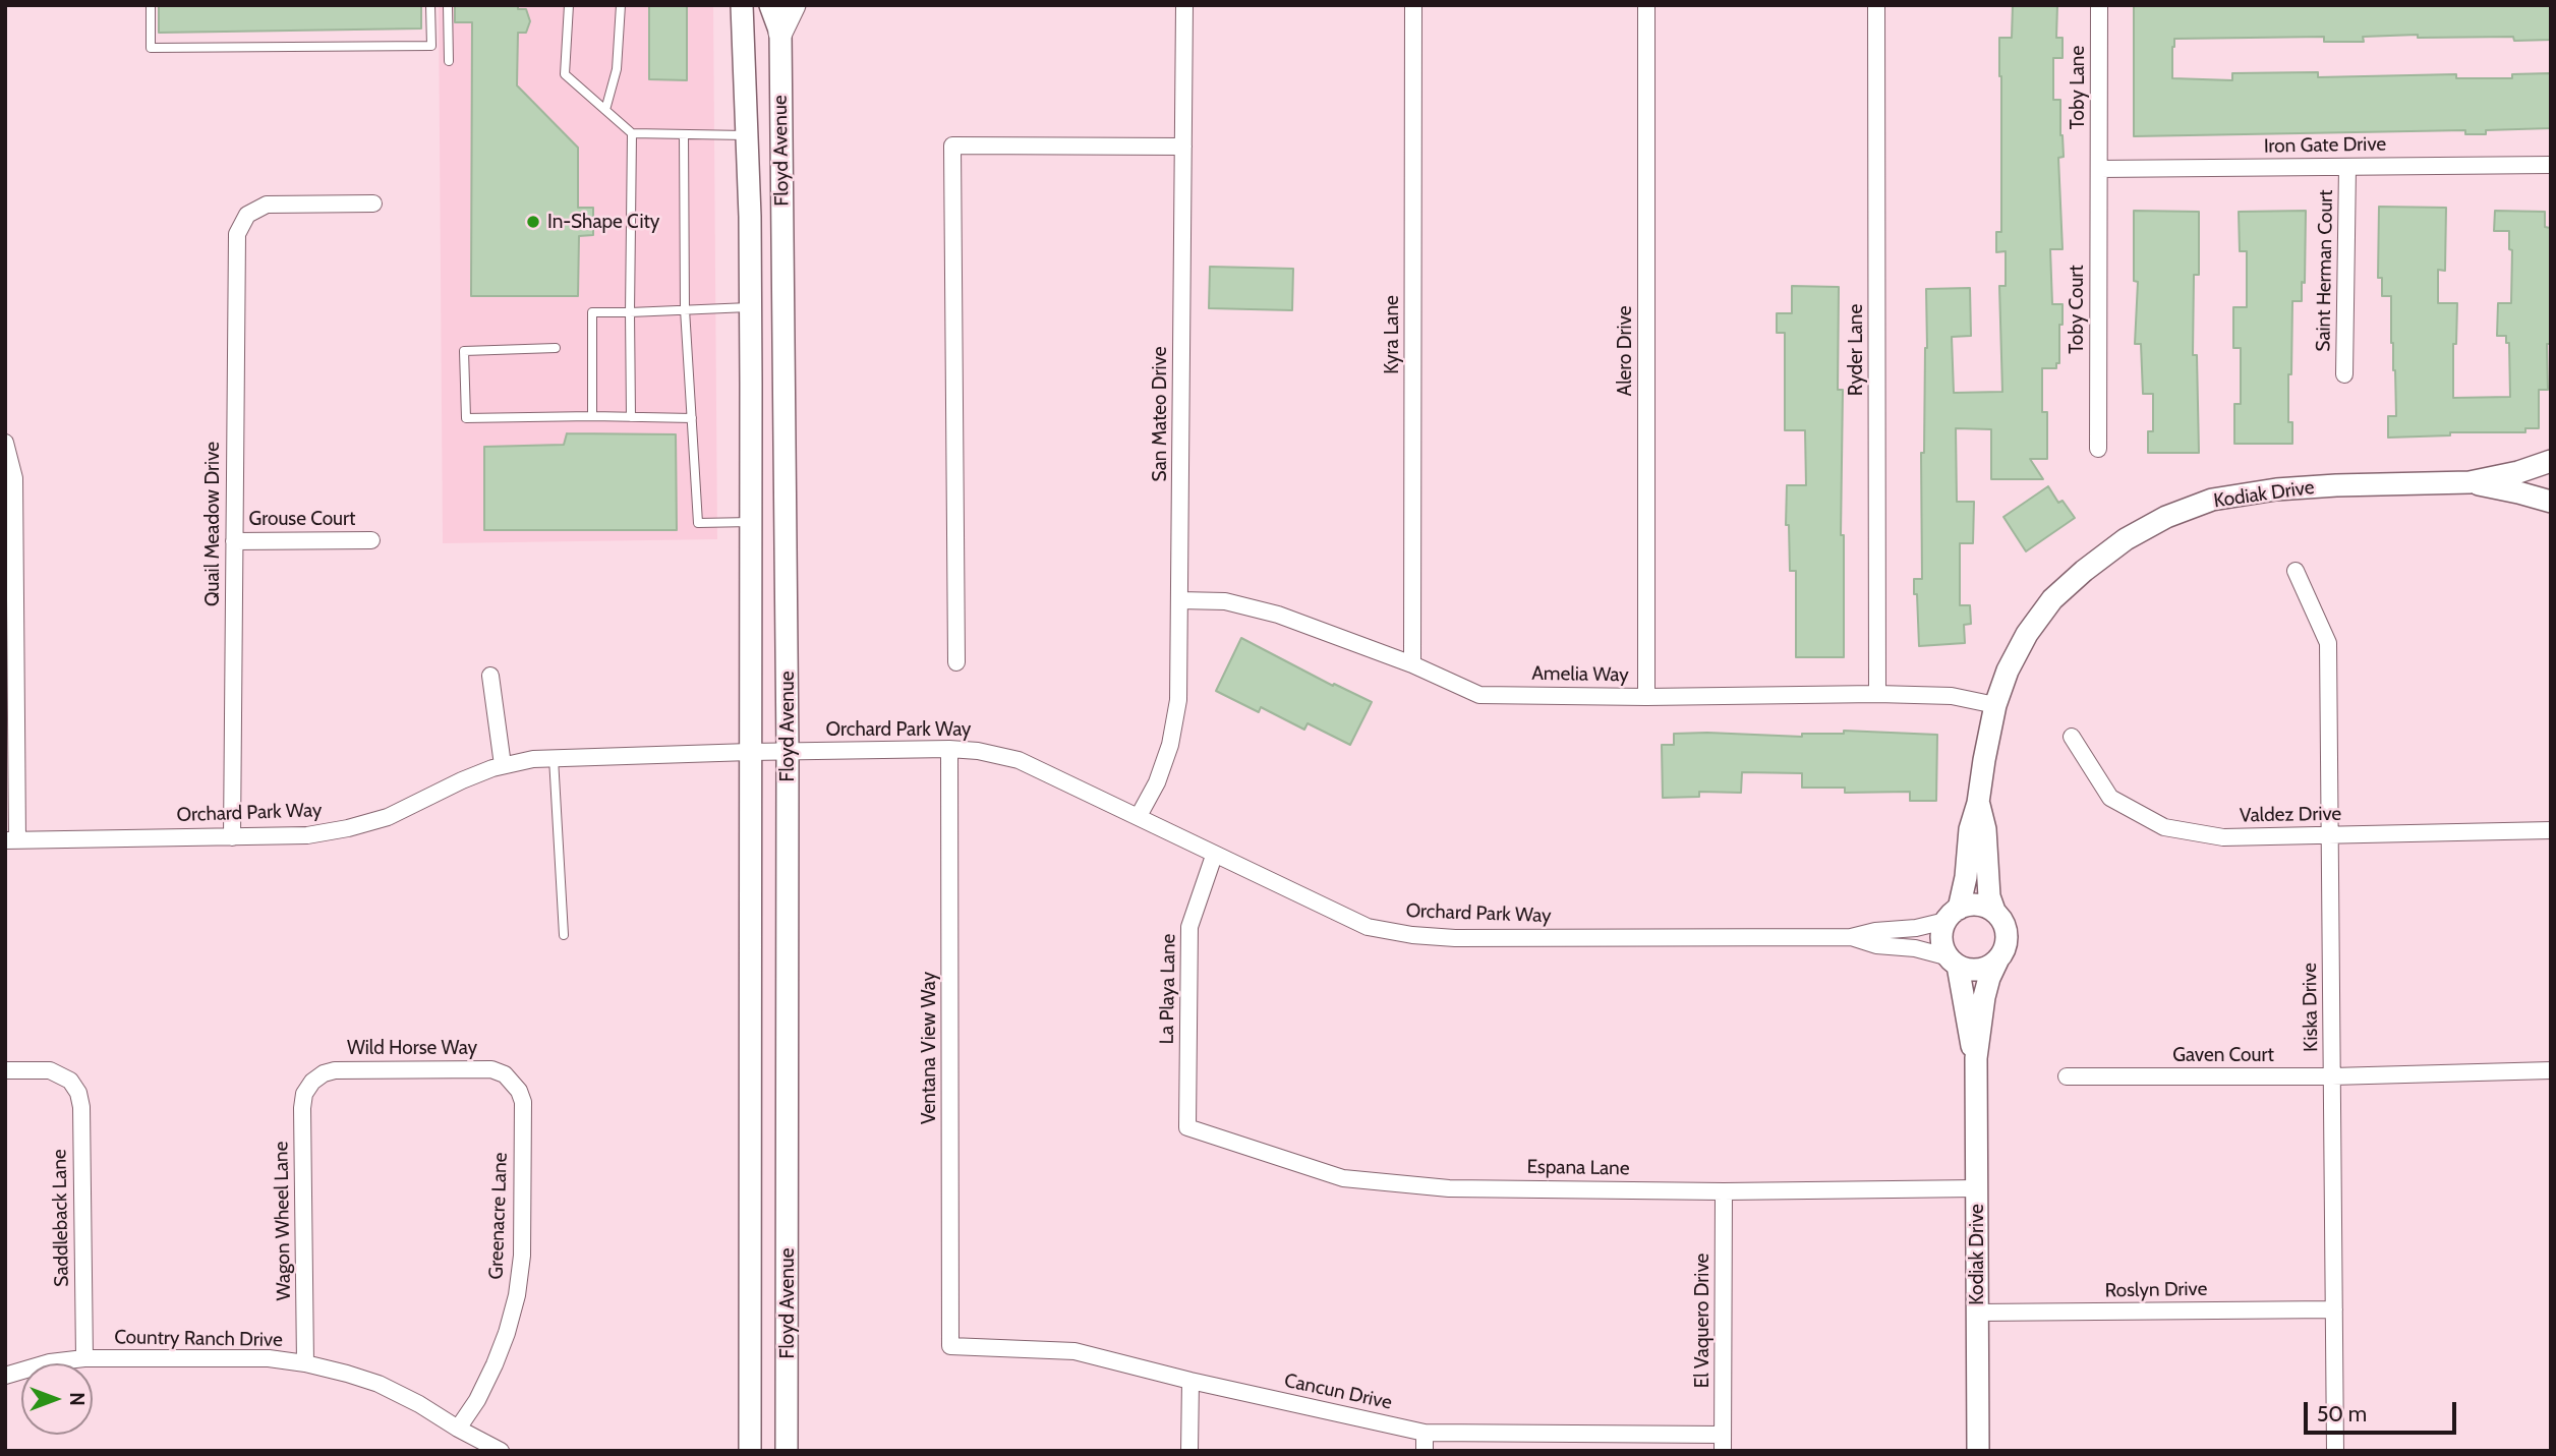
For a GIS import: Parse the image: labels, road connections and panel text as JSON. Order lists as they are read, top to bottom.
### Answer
{
  "streets": {
    "street": [
      "Toby Lane",
      "Iron Gate Drive",
      "Floyd Avenue",
      "Saint Herman Court",
      "Toby Court",
      "Kyra Lane",
      "Ryder Lane",
      "Alero Drive",
      "San Mateo Drive",
      "Kodiak Drive",
      "Grouse Court",
      "Quail Meadow Drive",
      "Amelia Way",
      "Orchard Park Way",
      "Valdez Drive",
      "La Playa Lane",
      "Kiska Drive",
      "Wild Horse Way",
      "Ventana View Way",
      "Gaven Court",
      "Espana Lane",
      "Greenacre Lane",
      "Saddleback Lane",
      "Wagon Wheel Lane",
      "Roslyn Drive",
      "El Vaquero Drive",
      "Country Ranch Drive",
      "Cancun Drive"
    ]
  },
  "crossings": [
    ["Toby Lane", "Iron Gate Drive"],
    ["Toby Lane", "Toby Court"],
    ["Iron Gate Drive", "Saint Herman Court"],
    ["Iron Gate Drive", "Toby Court"],
    ["Floyd Avenue", "Orchard Park Way"],
    ["Kyra Lane", "Amelia Way"],
    ["Ryder Lane", "Amelia Way"],
    ["Alero Drive", "Amelia Way"],
    ["San Mateo Drive", "Amelia Way"],
    ["San Mateo Drive", "Orchard Park Way"],
    ["Kodiak Drive", "Amelia Way"],
    ["Kodiak Drive", "Orchard Park Way"],
    ["Kodiak Drive", "Espana Lane"],
    ["Kodiak Drive", "Roslyn Drive"],
    ["Grouse Court", "Quail Meadow Drive"],
    ["Quail Meadow Drive", "Orchard Park Way"],
    ["Orchard Park Way", "La Playa Lane"],
    ["Orchard Park Way", "Ventana View Way"],
    ["Valdez Drive", "Kiska Drive"],
    ["La Playa Lane", "Espana Lane"],
    ["Kiska Drive", "Gaven Court"],
    ["Kiska Drive", "Roslyn Drive"],
    ["Wild Horse Way", "Greenacre Lane"],
    ["Wild Horse Way", "Wagon Wheel Lane"],
    ["Ventana View Way", "Cancun Drive"],
    ["Espana Lane", "El Vaquero Drive"],
    ["Greenacre Lane", "Country Ranch Drive"],
    ["Saddleback Lane", "Country Ranch Drive"],
    ["Wagon Wheel Lane", "Country Ranch Drive"],
    ["El Vaquero Drive", "Cancun Drive"]
  ],
  "places": ["In-Shape City"],
  "scale_bar": "50 m",
  "north": "right"
}
